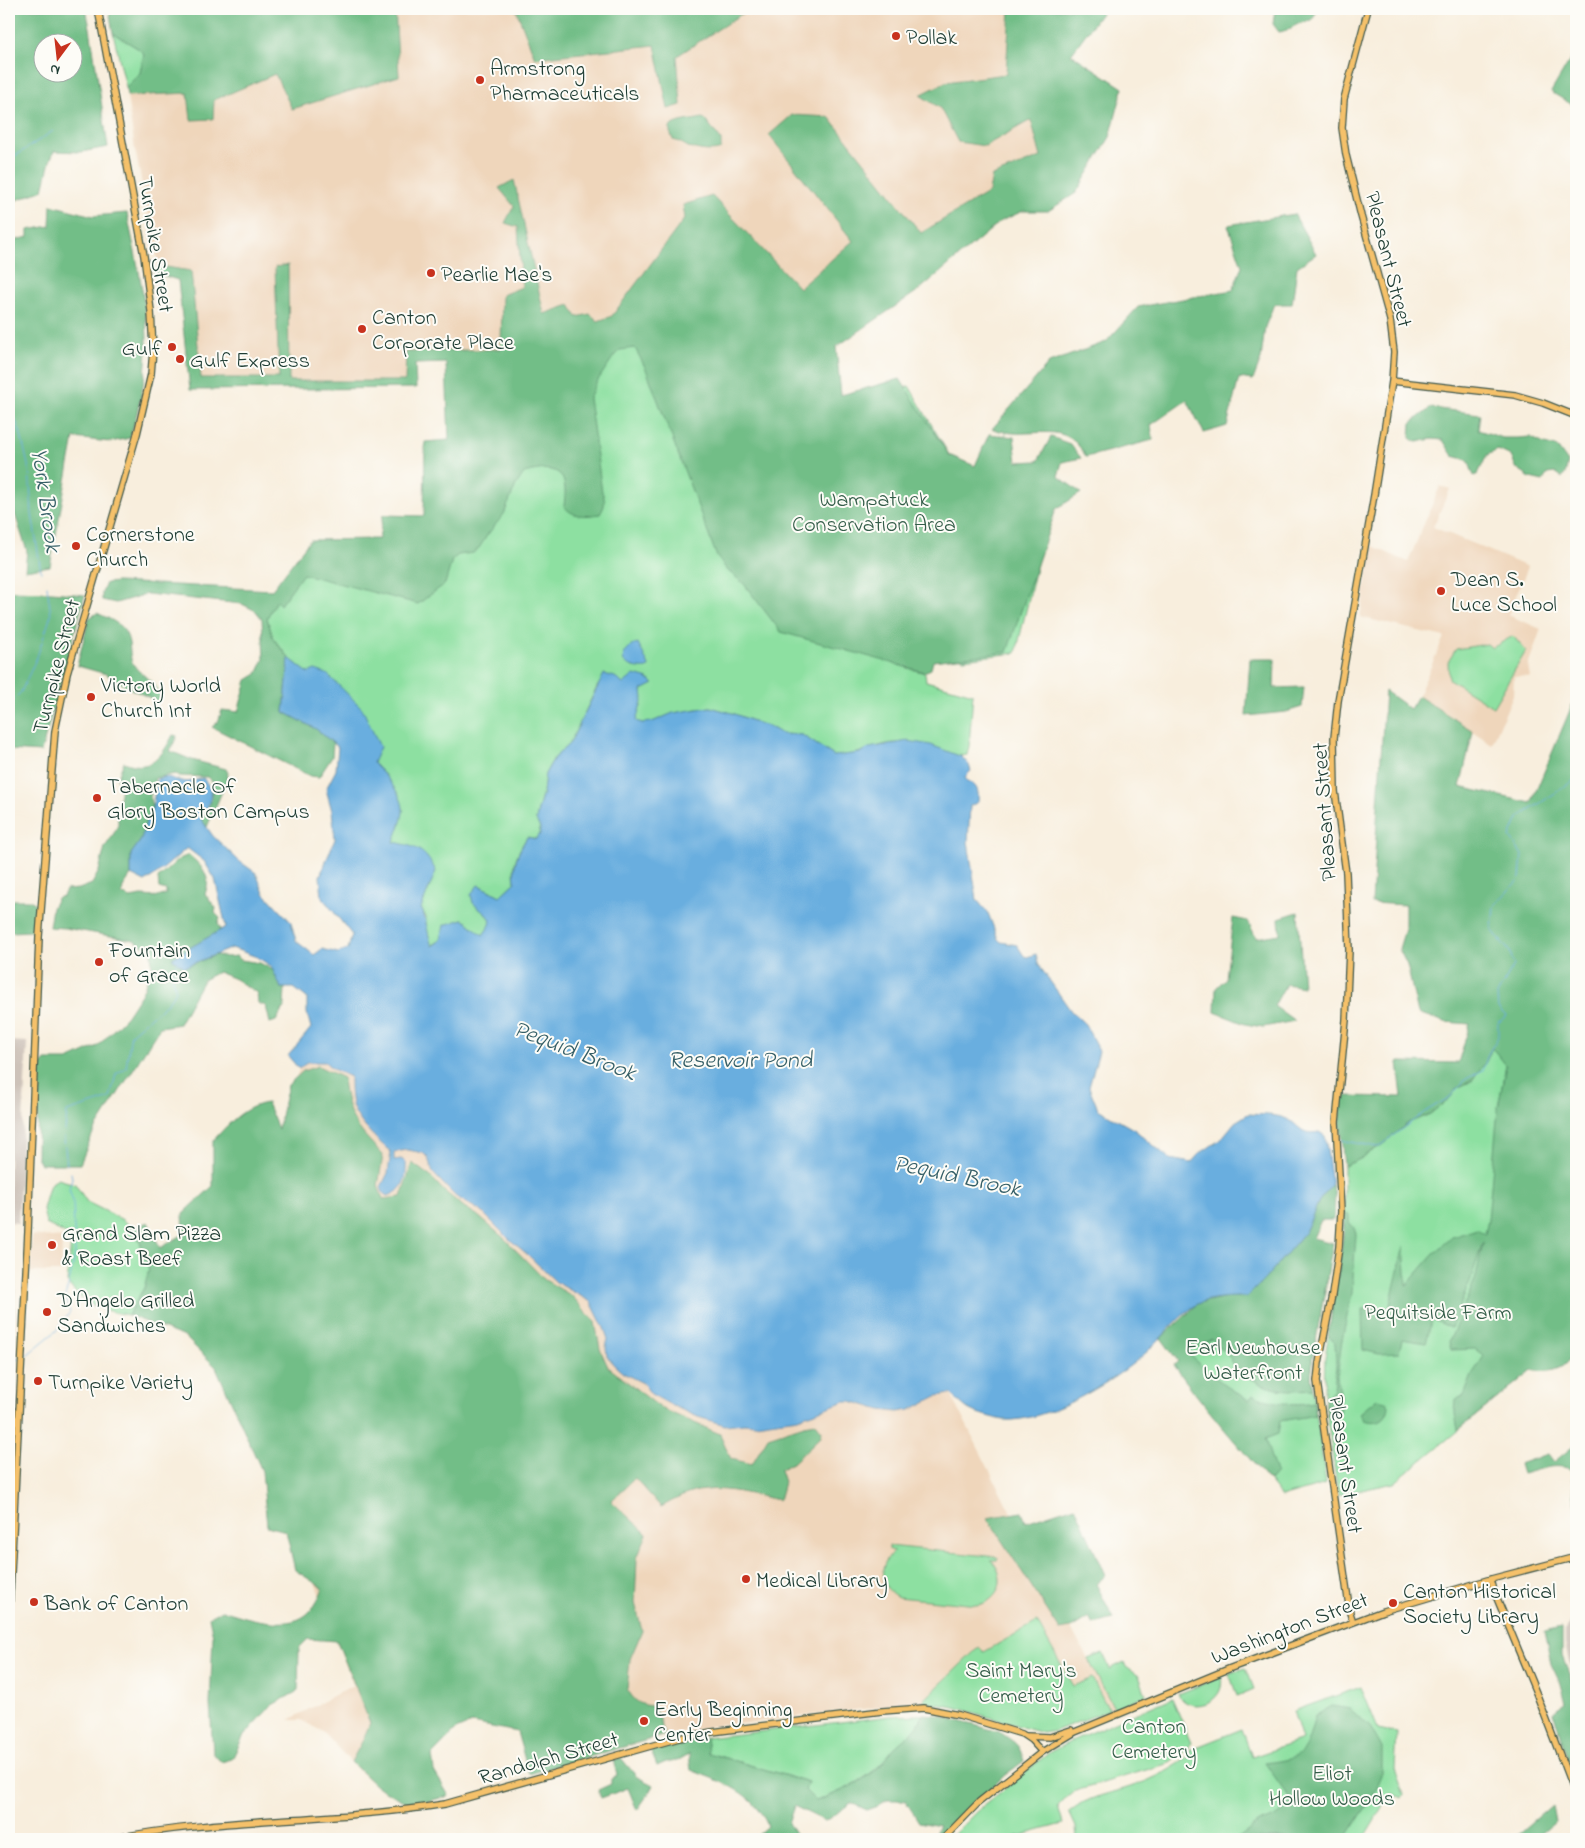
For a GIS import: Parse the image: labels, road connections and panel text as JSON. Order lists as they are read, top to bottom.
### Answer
{
  "streets": {
    "main road": [
      "Turnpike Street",
      "Pleasant Street",
      "Washington Street",
      "Randolph Street"
    ]
  },
  "crossings": [
    ["Pleasant Street", "Washington Street"],
    ["Washington Street", "Randolph Street"]
  ],
  "water": ["York Brook", "Pequid Brook", "Reservoir Pond"],
  "parks": [
    "Wampatuck Conservation Area",
    "Pequitside Farm",
    "Earl Newhouse Waterfront",
    "Saint Mary's Cemetery",
    "Canton Cemetery",
    "Eliot Hollow Woods"
  ],
  "places": [
    "Pollak",
    "Armstrong Pharmaceuticals",
    "Pearlie Mae's",
    "Canton Corporate Place",
    "Gulf",
    "Gulf Express",
    "Cornerstone Church",
    "Dean S. Luce School",
    "Victory World Church Int",
    "Tabernacle Of Glory Boston Campus",
    "Fountain of Grace",
    "Grand Slam Pizza & Roast Beef",
    "D'Angelo Grilled Sandwiches",
    "Turnpike Variety",
    "Medical Library",
    "Bank of Canton",
    "Canton Historical Society Library",
    "Early Beginning Center"
  ],
  "north": "bottom"
}
